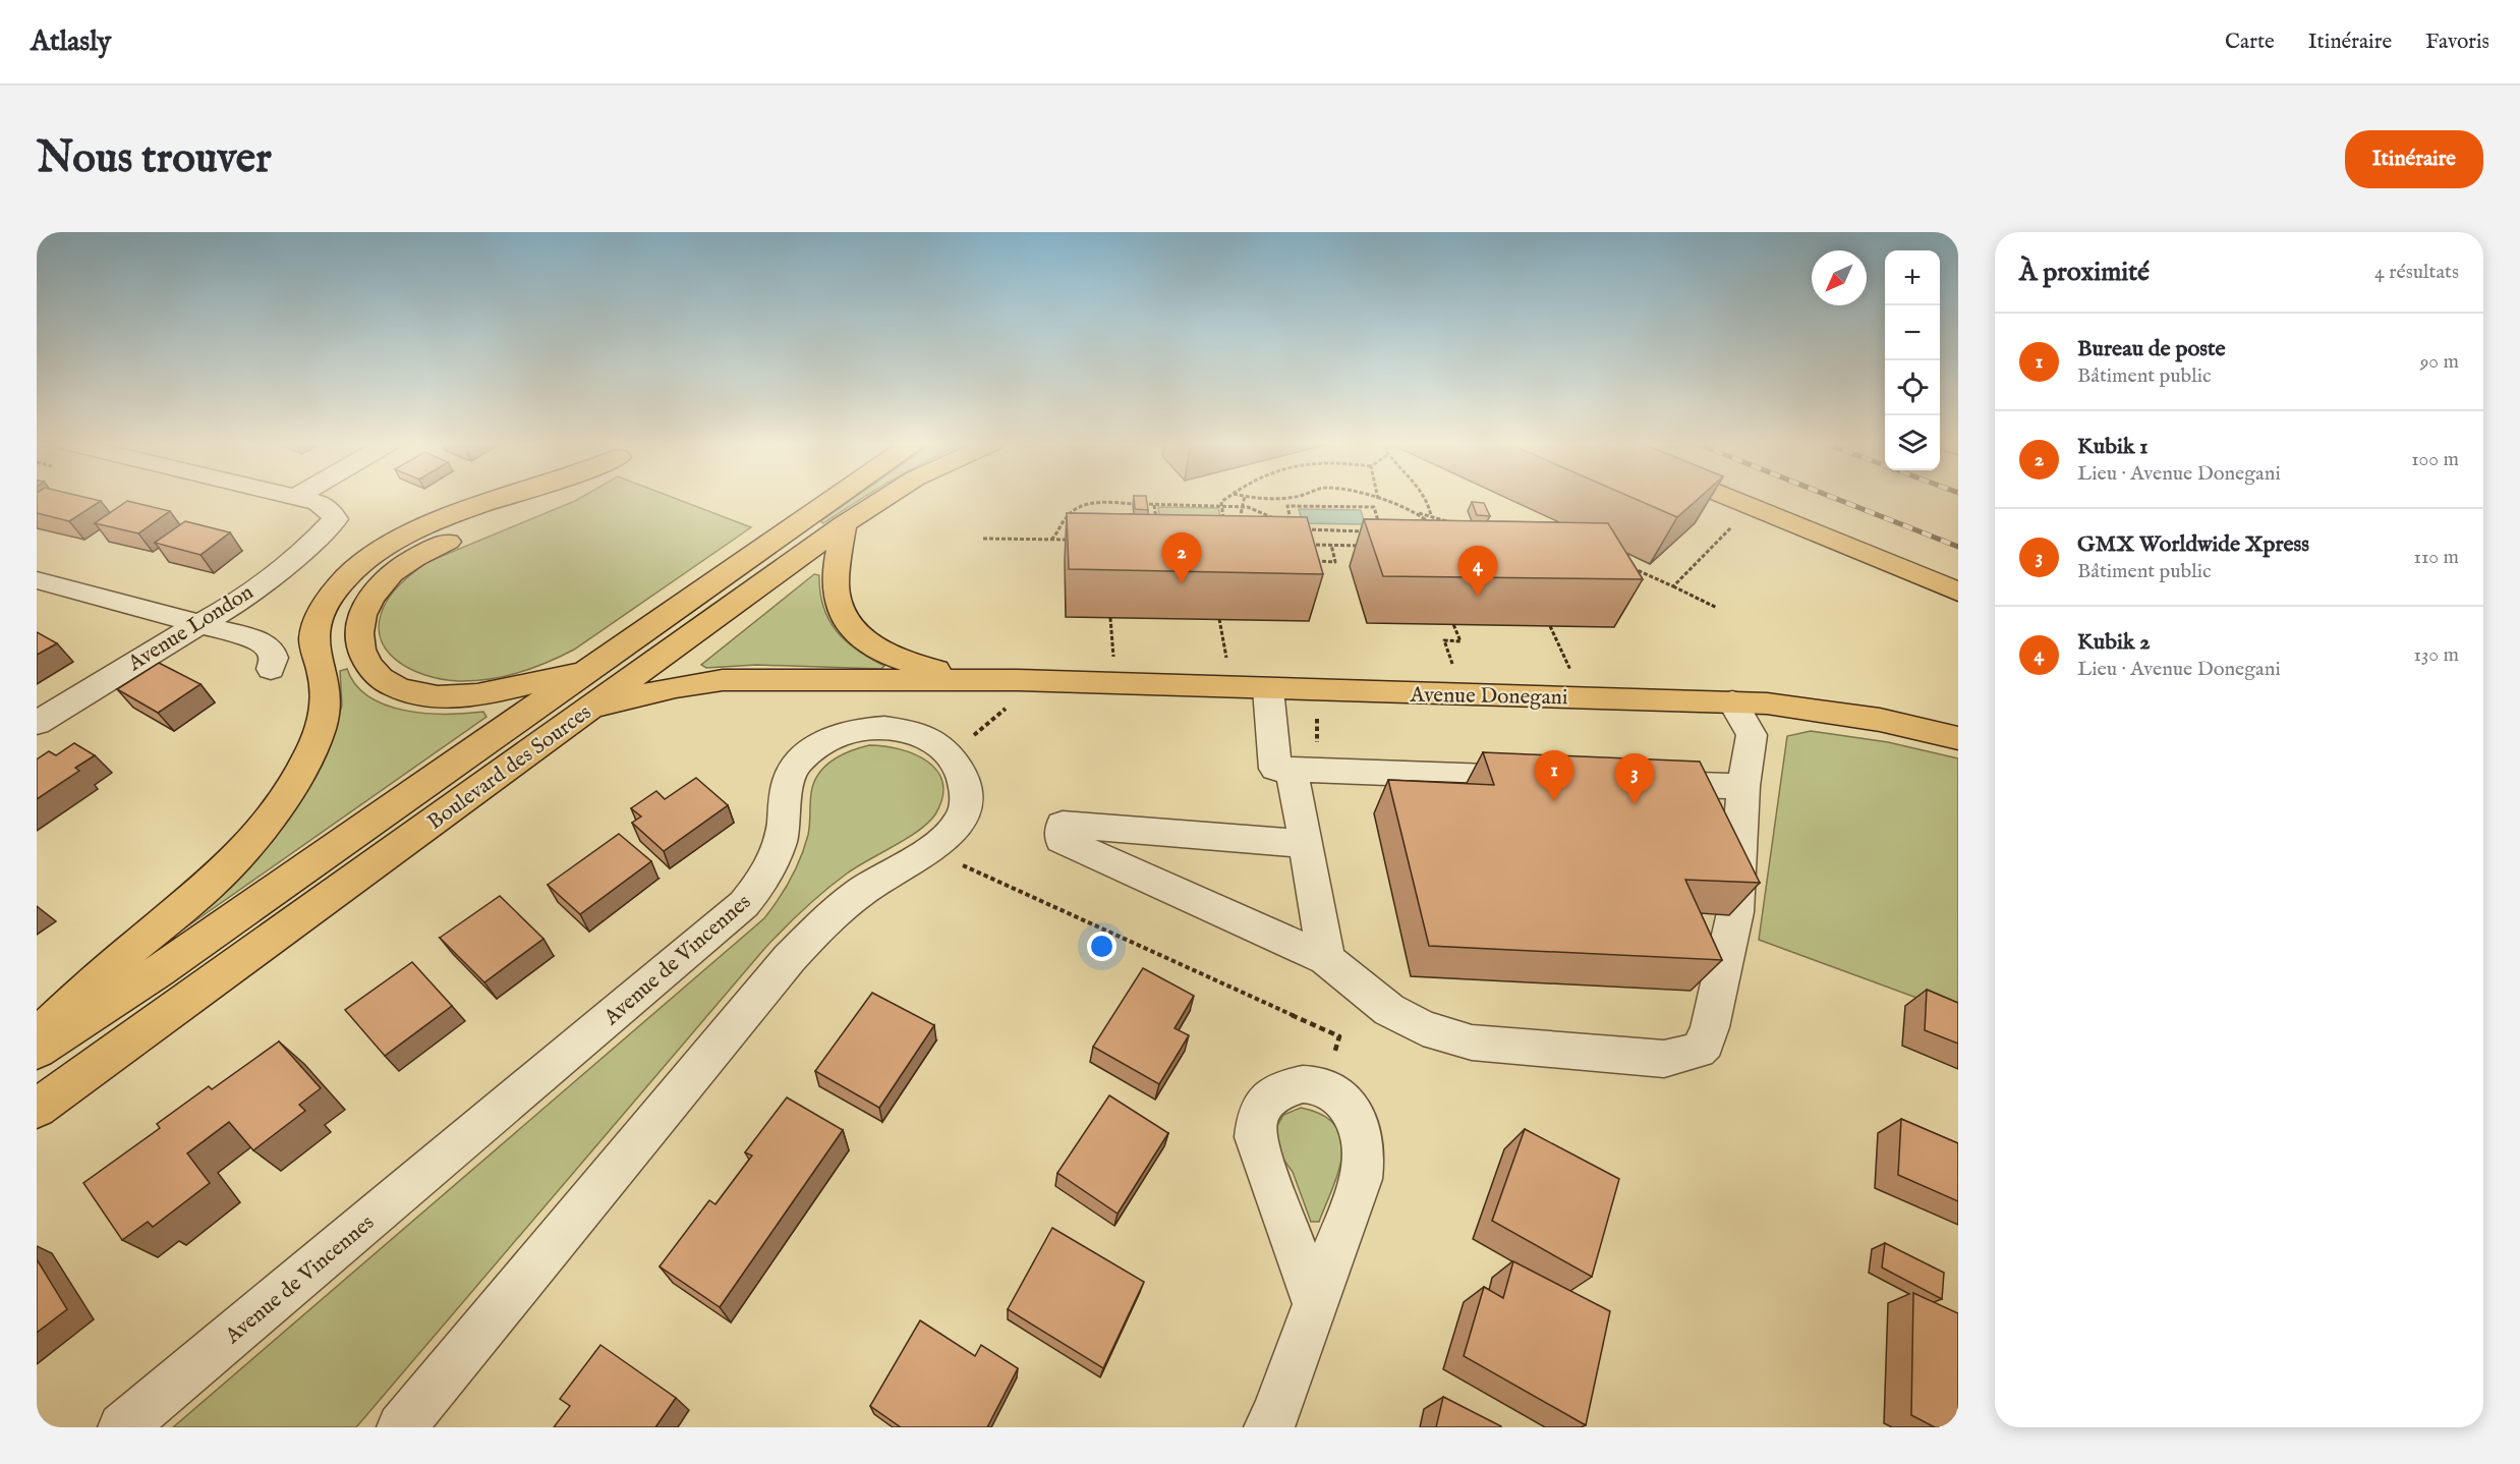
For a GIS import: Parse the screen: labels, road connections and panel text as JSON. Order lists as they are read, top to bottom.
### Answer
{
  "streets": {
    "main road": ["Avenue Donegani", "Boulevard des Sources"],
    "street": ["Avenue London", "Avenue de Vincennes"]
  },
  "north": "bottom left",
  "page": {
    "header": "Atlasly",
    "nav": ["Carte", "Itinéraire", "Favoris"],
    "buttons": "Itinéraire",
    "title": "Nous trouver",
    "heading": ["À proximité", "4 résultats"],
    "map_buttons": ["+", "−"],
    "list": [
      {
        "mark": "1",
        "name": "Bureau de poste",
        "note": "Bâtiment public",
        "value": "90 m"
      },
      {
        "mark": "2",
        "name": "Kubik 1",
        "note": "Lieu · Avenue Donegani",
        "value": "100 m"
      },
      {
        "mark": "3",
        "name": "GMX Worldwide Xpress",
        "note": "Bâtiment public",
        "value": "110 m"
      },
      {
        "mark": "4",
        "name": "Kubik 2",
        "note": "Lieu · Avenue Donegani",
        "value": "130 m"
      }
    ],
    "pins": [
      "2",
      "4",
      "1",
      "3"
    ]
  }
}
